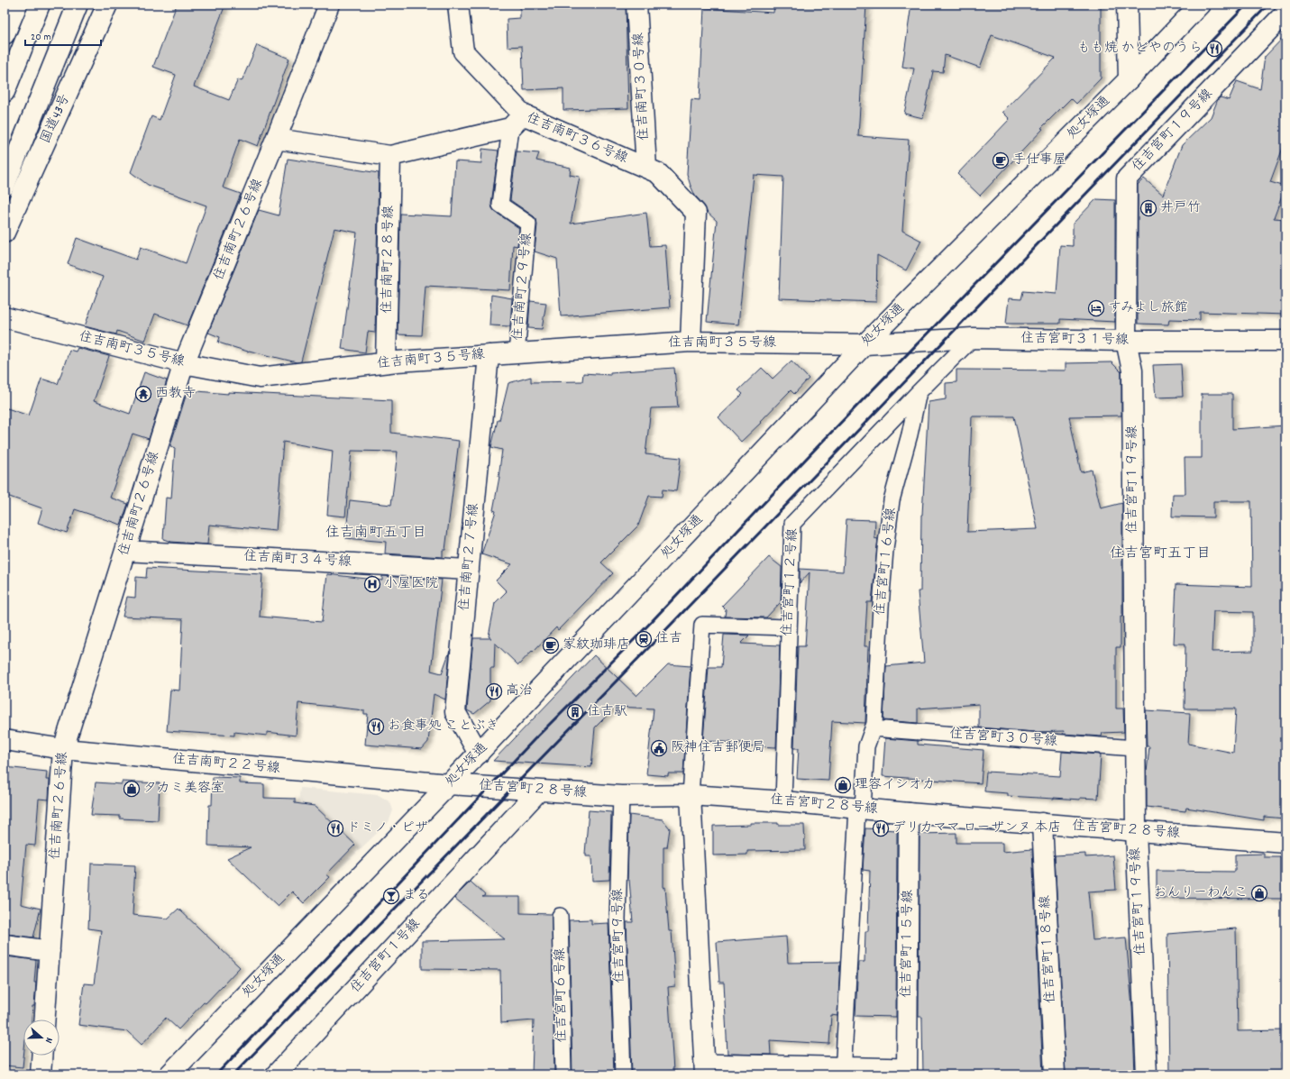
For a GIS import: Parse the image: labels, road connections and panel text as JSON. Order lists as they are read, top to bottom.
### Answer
{
  "streets": {
    "main road": [
      "住吉南町３０号線",
      "処女塚通",
      "国道43号",
      "住吉宮町１９号線",
      "住吉南町３６号線",
      "住吉南町２６号線",
      "住吉南町２８号線",
      "住吉宮町３１号線",
      "住吉南町３５号線",
      "住吉南町２７号線",
      "住吉南町３４号線",
      "住吉南町２２号線",
      "住吉宮町２８号線",
      "住吉宮町１５号線",
      "住吉宮町１８号線",
      "住吉宮町１号線"
    ],
    "lane": [
      "住吉南町２９号線",
      "住吉宮町１６号線",
      "住吉宮町１２号線",
      "住吉宮町３０号線",
      "住吉宮町９号線",
      "住吉宮町６号線"
    ]
  },
  "crossings": [
    ["住吉南町３０号線", "住吉南町３６号線"],
    ["処女塚通", "住吉宮町３１号線"],
    ["処女塚通", "住吉南町３５号線"],
    ["処女塚通", "住吉南町２７号線"],
    ["処女塚通", "住吉南町２２号線"],
    ["処女塚通", "住吉宮町２８号線"],
    ["住吉宮町１９号線", "住吉宮町３１号線"],
    ["住吉宮町１９号線", "住吉宮町３０号線"],
    ["住吉宮町１９号線", "住吉宮町２８号線"],
    ["住吉南町３６号線", "住吉南町２６号線"],
    ["住吉南町３６号線", "住吉南町２８号線"],
    ["住吉南町３６号線", "住吉南町２９号線"],
    ["住吉南町３６号線", "住吉南町３５号線"],
    ["住吉南町２６号線", "住吉南町３５号線"],
    ["住吉南町２６号線", "住吉南町３４号線"],
    ["住吉南町２６号線", "住吉南町２２号線"],
    ["住吉南町２８号線", "住吉南町３５号線"],
    ["住吉南町２９号線", "住吉南町３５号線"],
    ["住吉宮町３１号線", "住吉南町３５号線"],
    ["住吉南町３５号線", "住吉南町２７号線"],
    ["住吉南町２７号線", "住吉南町３４号線"],
    ["住吉宮町１６号線", "住吉宮町１２号線"],
    ["住吉宮町１６号線", "住吉宮町３０号線"],
    ["住吉宮町１６号線", "住吉宮町２８号線"],
    ["住吉宮町１２号線", "住吉宮町２８号線"],
    ["住吉南町２２号線", "住吉宮町２８号線"],
    ["住吉宮町２８号線", "住吉宮町９号線"],
    ["住吉宮町２８号線", "住吉宮町１５号線"],
    ["住吉宮町２８号線", "住吉宮町１８号線"],
    ["住吉宮町２８号線", "住吉宮町１号線"]
  ],
  "districts": ["住吉南町五丁目", "住吉宮町五丁目"],
  "places": {
    "restaurant": [
      "もも焼 かどやのうら",
      "高治",
      "お食事処 ことぶき",
      "ドミノ・ピザ",
      "デリカママ ローザンヌ 本店"
    ],
    "cafe": ["手仕事屋", "家紋珈琲店"],
    "building": ["井戸竹", "住吉駅"],
    "hotel": ["すみよし旅館"],
    "temple": ["西教寺"],
    "hospital": ["小屋医院"],
    "station": ["住吉"],
    "public building": ["阪神住吉郵便局"],
    "shop": ["理容イシオカ", "タカミ美容室", "おんりーわんこ"],
    "bar": ["まる"]
  },
  "scale_bar": "20 m",
  "north": "right"
}
